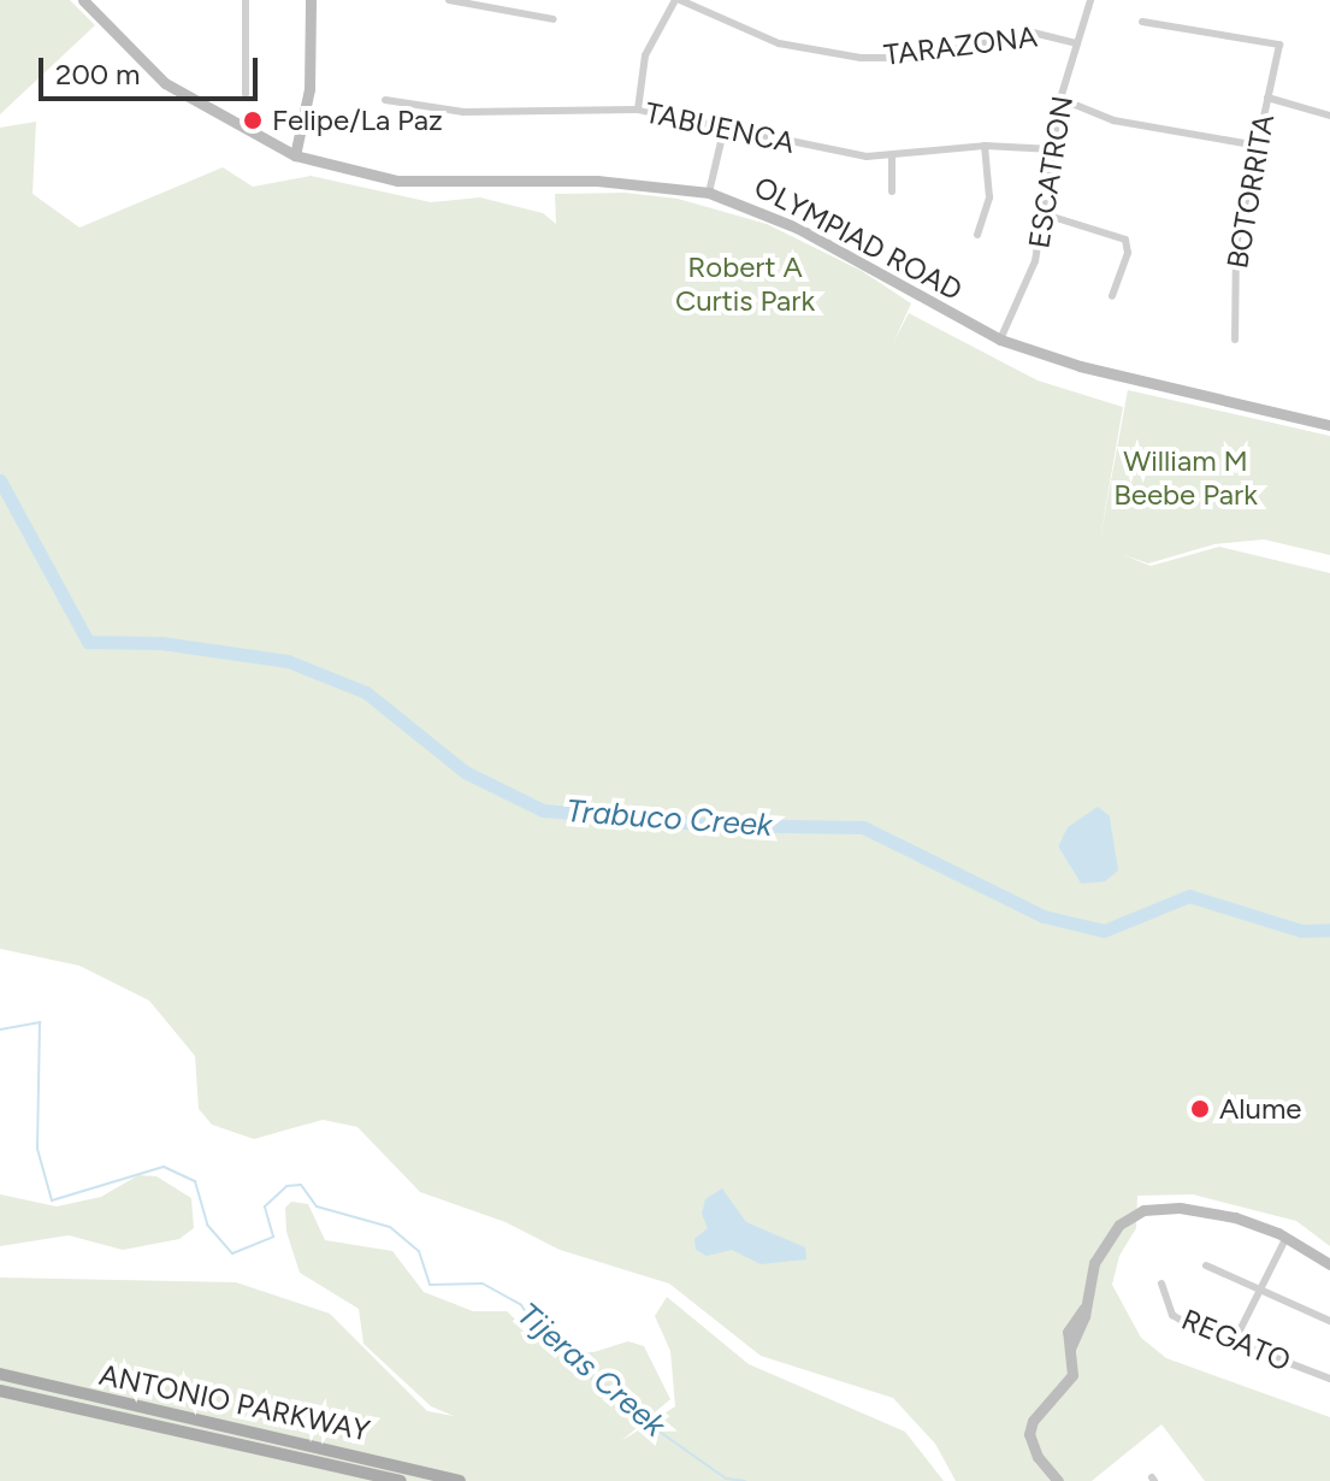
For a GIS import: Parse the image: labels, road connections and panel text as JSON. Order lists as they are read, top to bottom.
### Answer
{
  "streets": {
    "main road": ["OLYMPIAD ROAD", "ANTONIO PARKWAY"],
    "street": [
      "TARAZONA",
      "TABUENCA",
      "ESCATRON",
      "BOTORRITA",
      "REGATO"
    ]
  },
  "crossings": [
    ["TARAZONA", "ESCATRON"],
    ["TABUENCA", "ESCATRON"],
    ["ESCATRON", "OLYMPIAD ROAD"]
  ],
  "water": ["Trabuco Creek", "Tijeras Creek"],
  "parks": ["Robert A Curtis Park", "William M Beebe Park"],
  "places": ["Felipe/La Paz", "Alume"],
  "scale_bar": "200 m"
}
